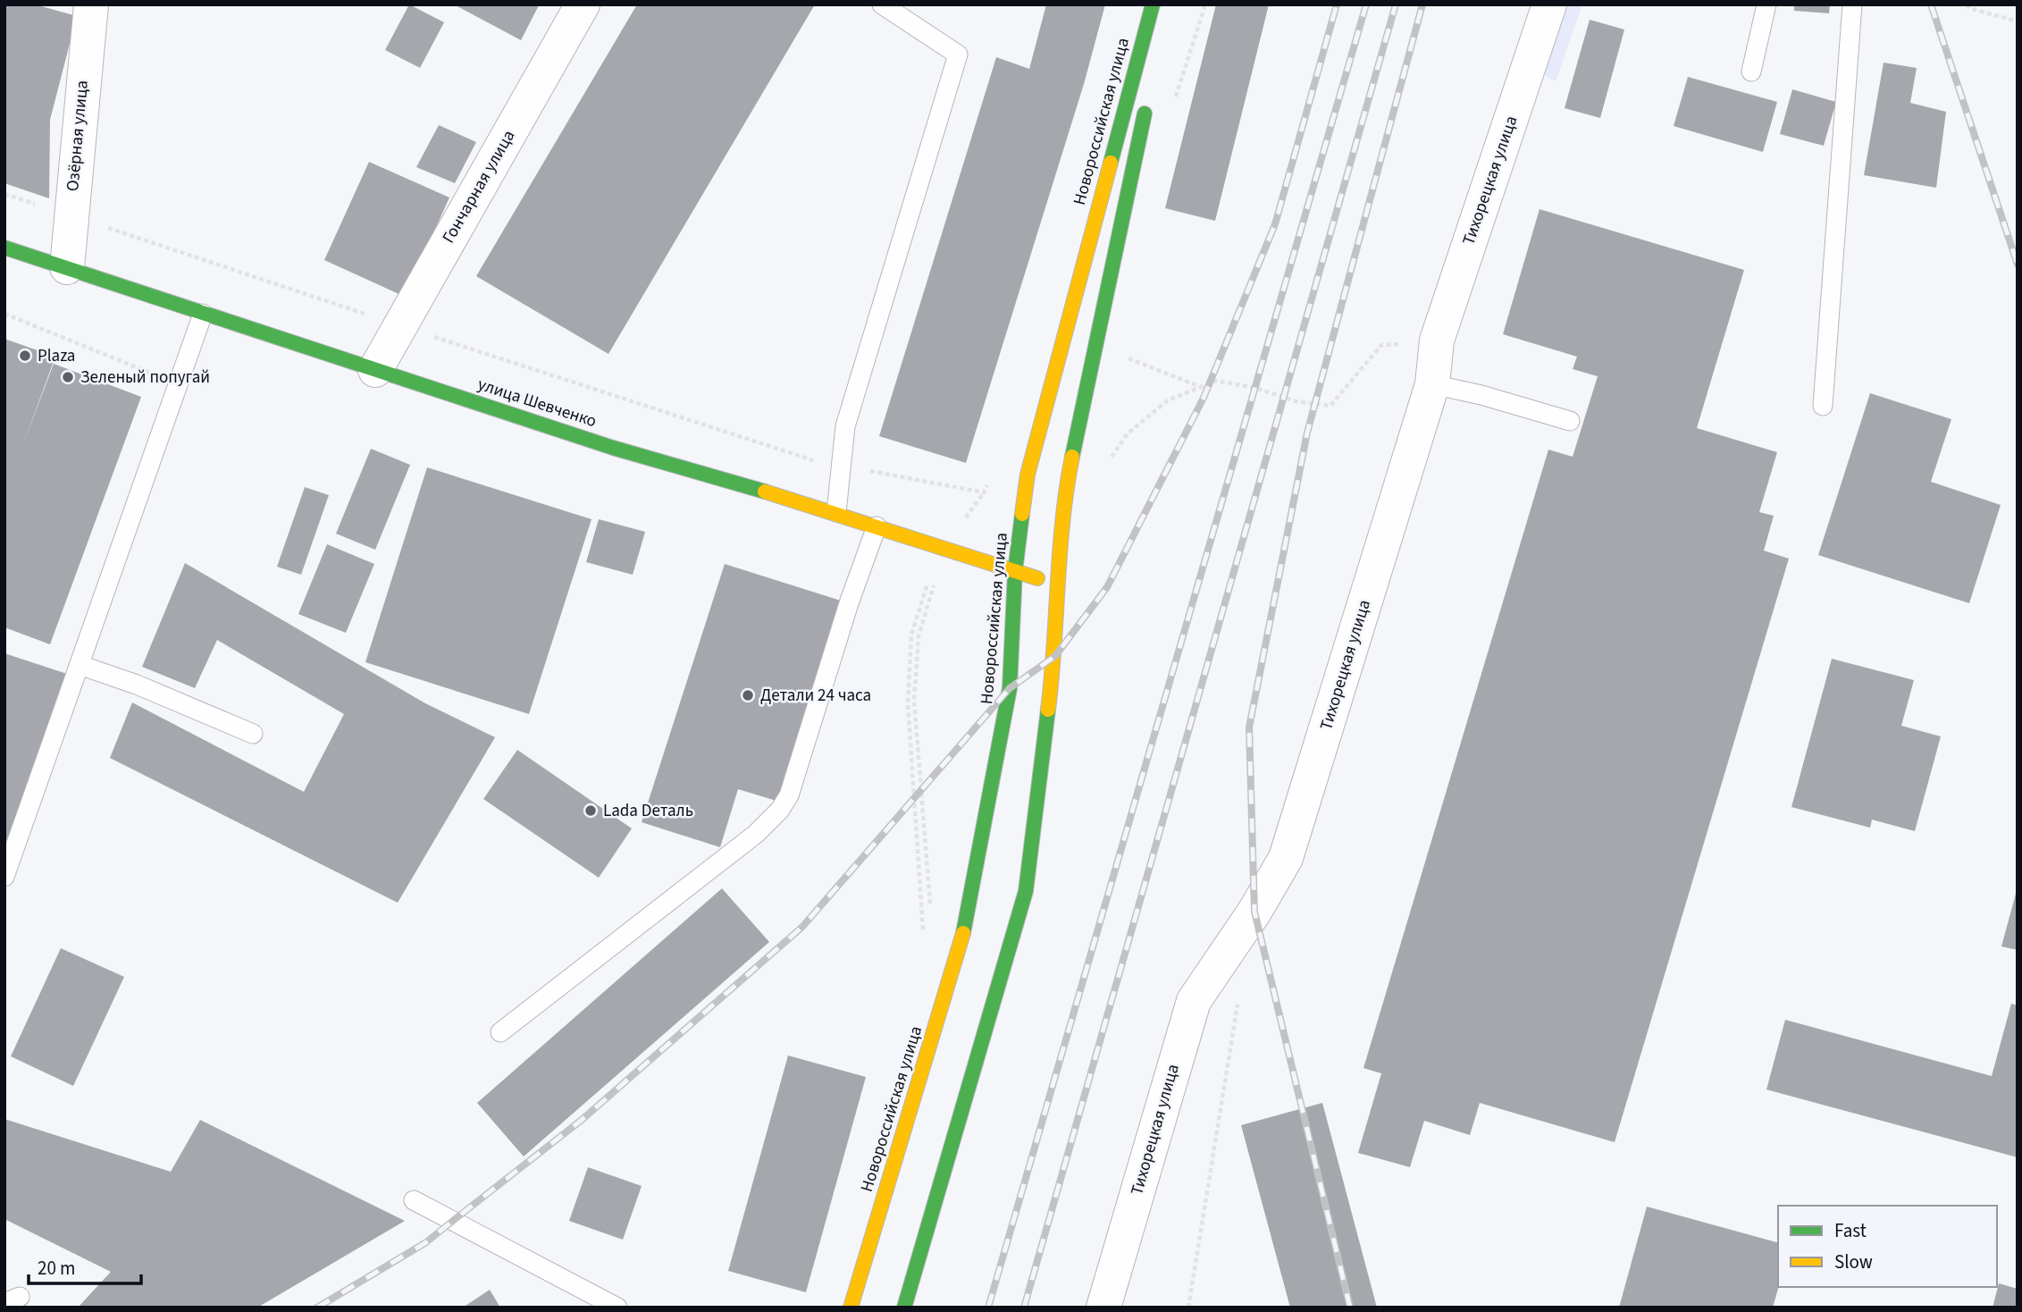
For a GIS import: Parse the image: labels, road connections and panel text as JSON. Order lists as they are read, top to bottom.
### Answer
{
  "streets": {
    "main road": ["Новороссийская улица", "улица Шевченко"],
    "street": ["Озёрная улица", "Тихорецкая улица", "Гончарная улица"]
  },
  "crossings": [
    ["Новороссийская улица", "улица Шевченко"],
    ["Озёрная улица", "улица Шевченко"],
    ["Гончарная улица", "улица Шевченко"]
  ],
  "places": [
    "Plaza",
    "Зеленый попугай",
    "Детали 24 часа",
    "Lada Dеталь"
  ],
  "legend": ["Fast", "Slow"],
  "scale_bar": "20 m"
}
